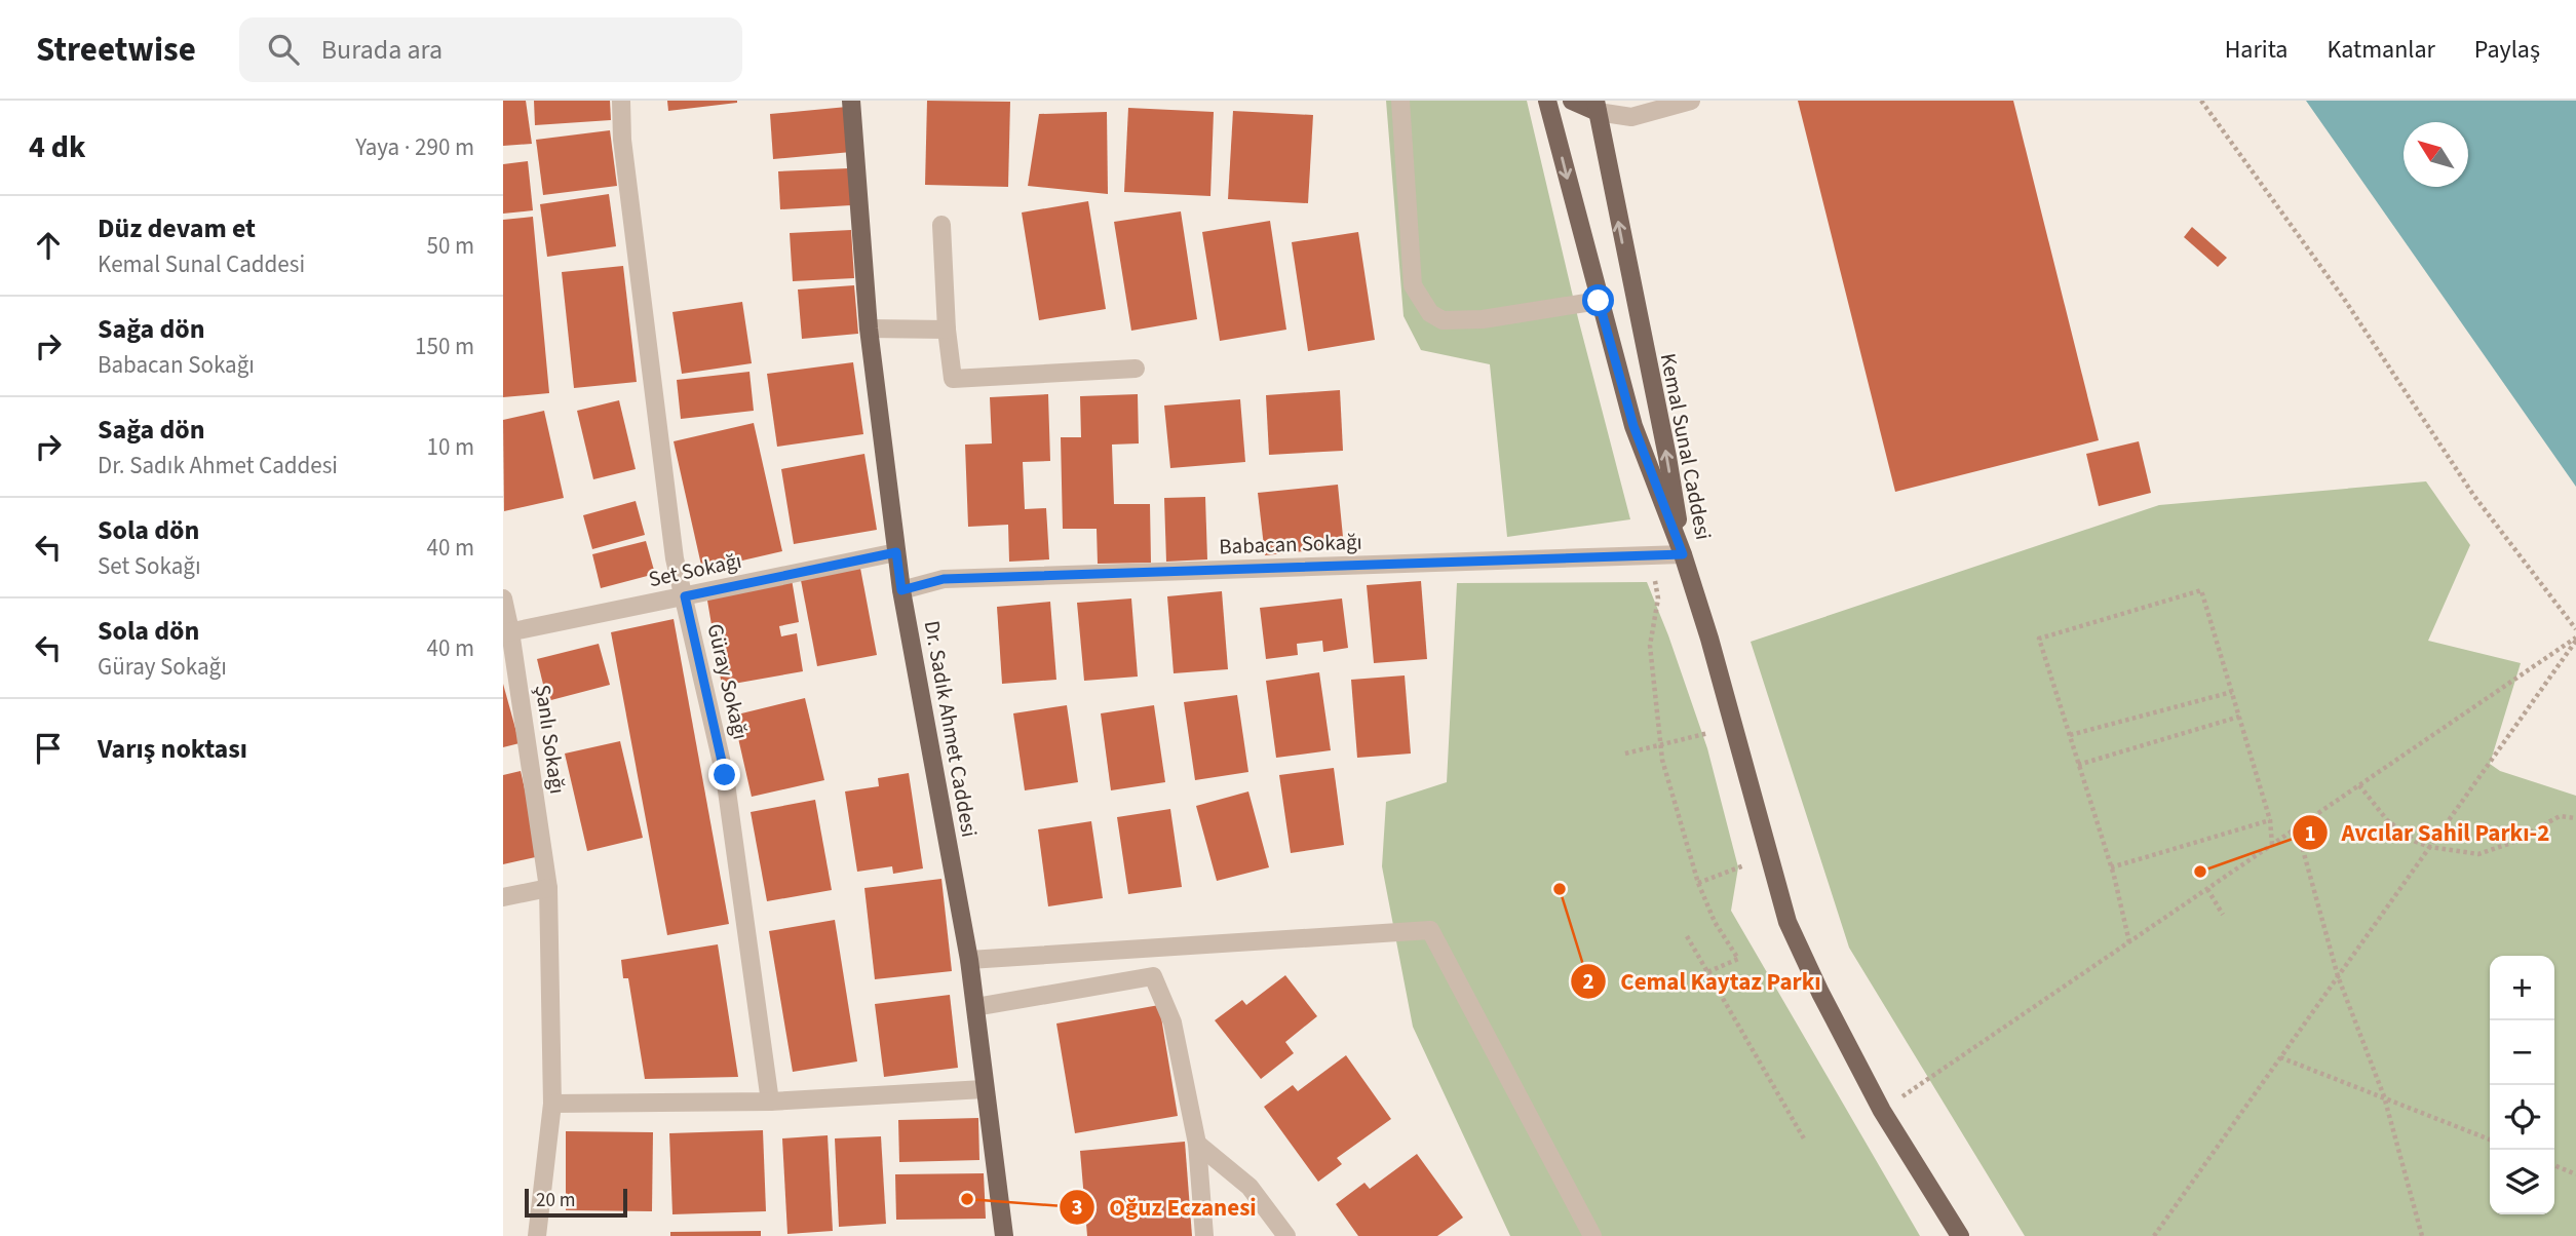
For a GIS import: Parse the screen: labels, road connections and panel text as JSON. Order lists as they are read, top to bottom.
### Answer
{
  "streets": {
    "main road": ["Kemal Sunal Caddesi", "Dr. Sadık Ahmet Caddesi"],
    "street": [
      "Babacan Sokağı",
      "Set Sokağı",
      "Güray Sokağı",
      "Şanlı Sokağı"
    ]
  },
  "crossings": [
    ["Kemal Sunal Caddesi", "Babacan Sokağı"],
    ["Babacan Sokağı", "Dr. Sadık Ahmet Caddesi"],
    ["Set Sokağı", "Güray Sokağı"],
    ["Set Sokağı", "Dr. Sadık Ahmet Caddesi"],
    ["Set Sokağı", "Şanlı Sokağı"]
  ],
  "places": ["Avcılar Sahil Parkı-2", "Cemal Kaytaz Parkı", "Oğuz Eczanesi"],
  "scale_bar": "20 m",
  "north": "top left",
  "page": {
    "header": "Streetwise",
    "search": "Burada ara",
    "nav": ["Harita", "Katmanlar", "Paylaş"],
    "heading": ["4 dk", "Yaya · 290 m"],
    "list": [
      ["Düz devam et", "Kemal Sunal Caddesi", "50 m"],
      ["Sağa dön", "Babacan Sokağı", "150 m"],
      ["Sağa dön", "Dr. Sadık Ahmet Caddesi", "10 m"],
      ["Sola dön", "Set Sokağı", "40 m"],
      ["Sola dön", "Güray Sokağı", "40 m"],
      "Varış noktası"
    ],
    "map_buttons": ["+", "−"],
    "scale": "20 m"
  }
}
